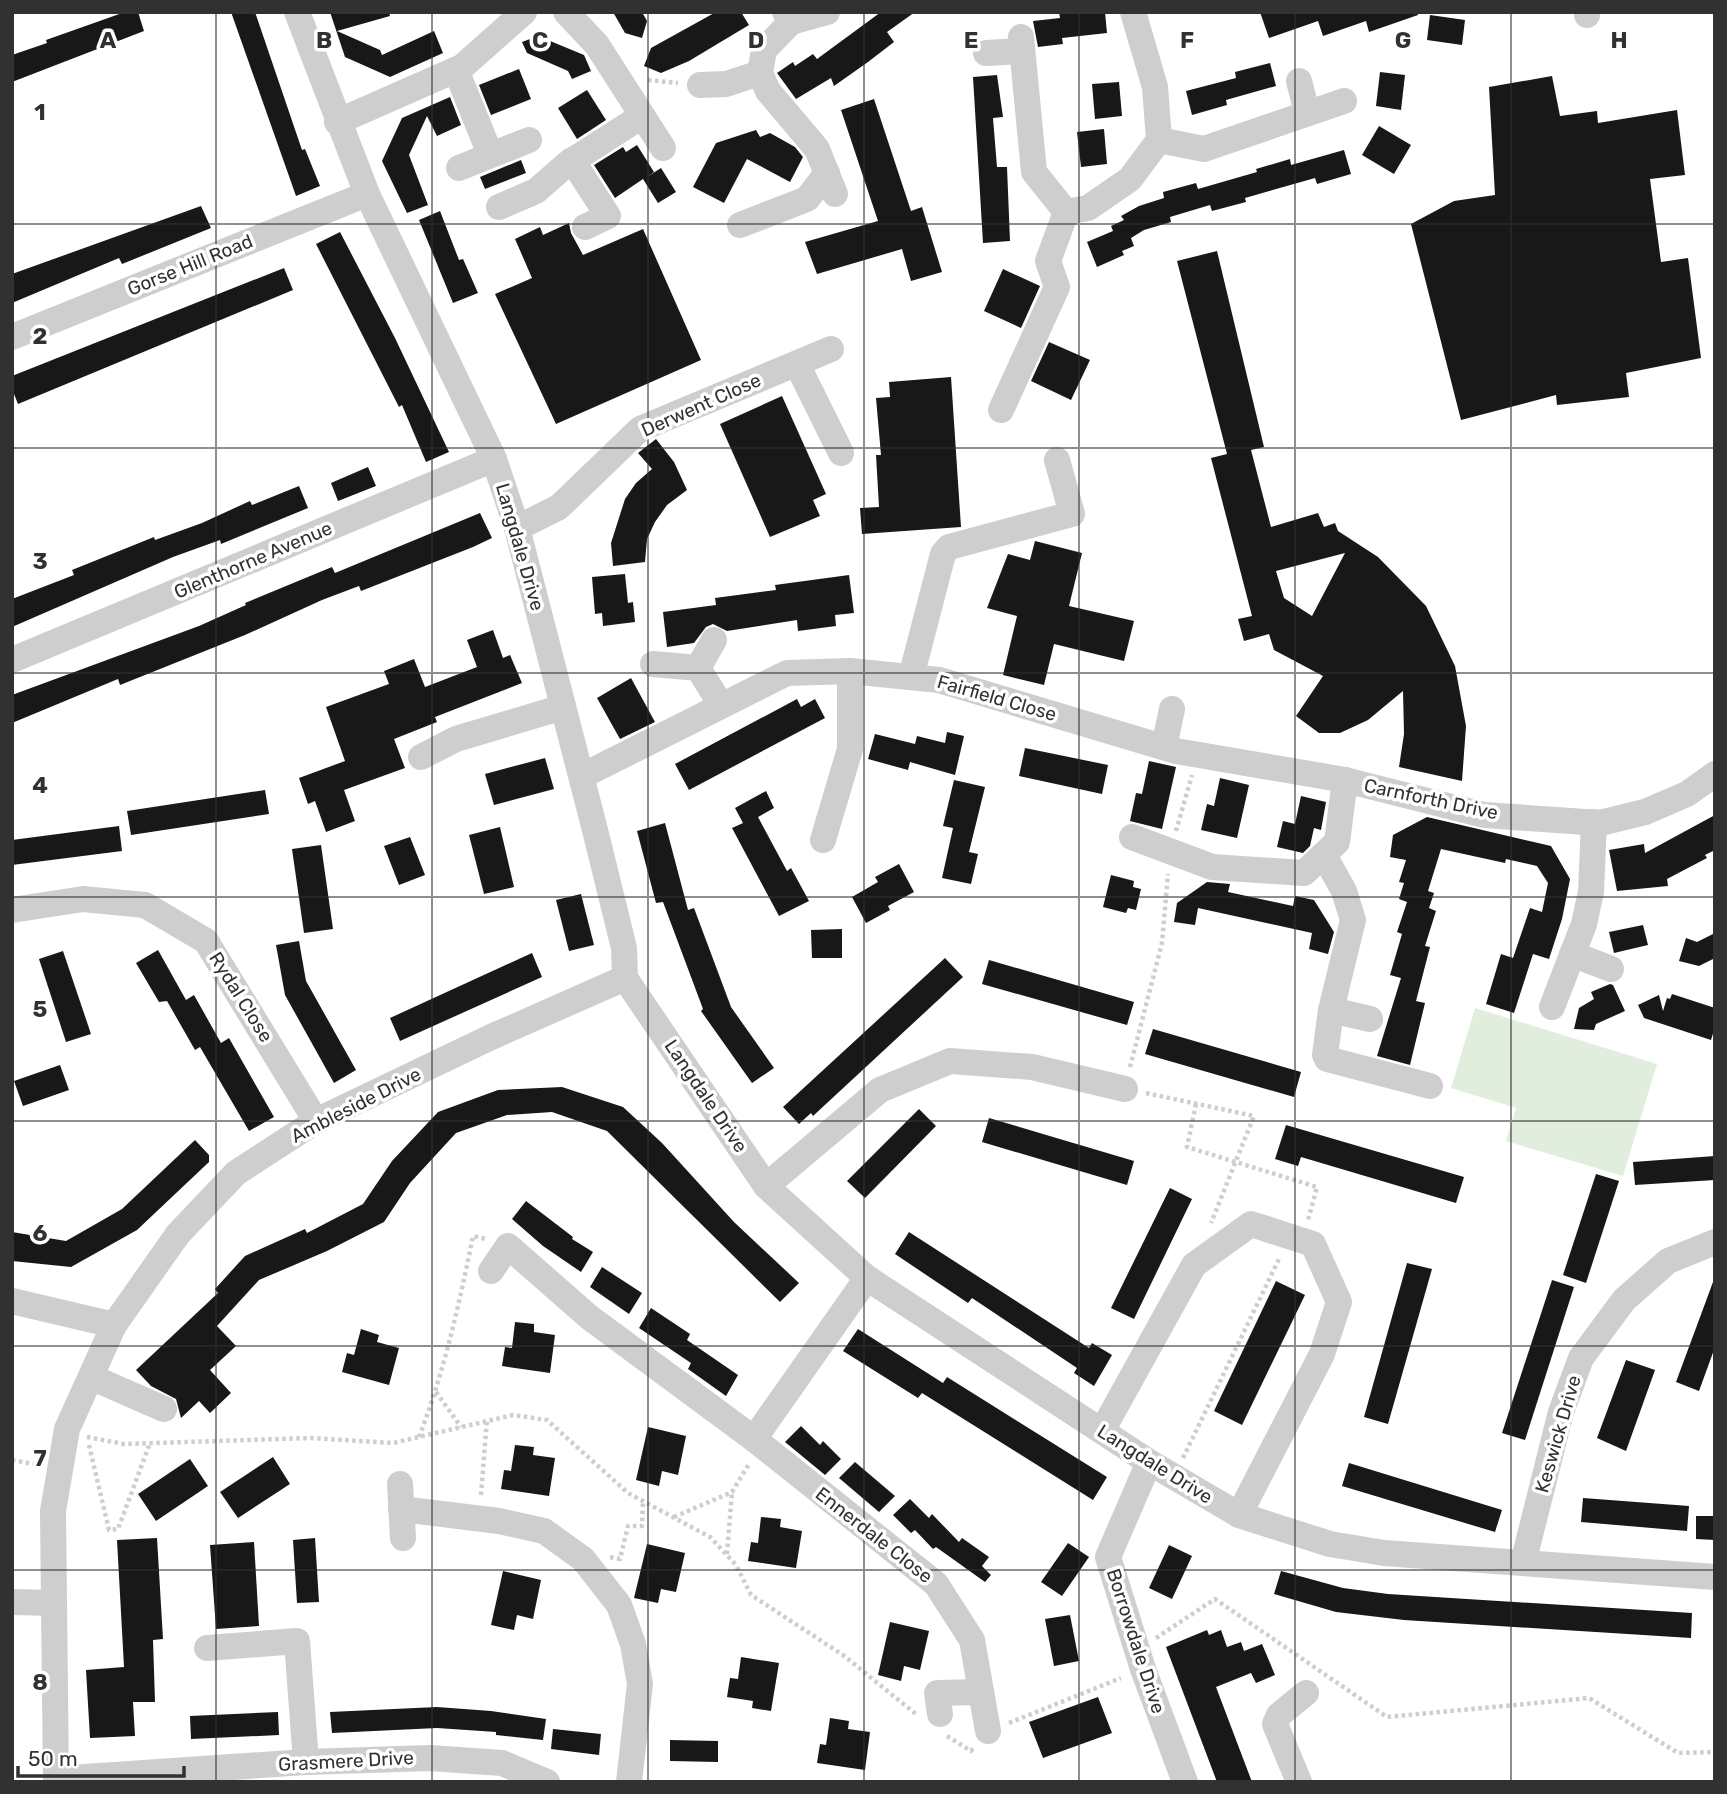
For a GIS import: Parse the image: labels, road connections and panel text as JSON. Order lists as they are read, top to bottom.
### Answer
{
  "streets": {
    "street": [
      "Gorse Hill Road",
      "Derwent Close",
      "Langdale Drive",
      "Glenthorne Avenue",
      "Fairfield Close",
      "Carnforth Drive",
      "Rydal Close",
      "Ambleside Drive",
      "Keswick Drive",
      "Ennerdale Close",
      "Borrowdale Drive",
      "Grasmere Drive"
    ]
  },
  "crossings": [
    ["Gorse Hill Road", "Langdale Drive"],
    ["Derwent Close", "Langdale Drive"],
    ["Langdale Drive", "Glenthorne Avenue"],
    ["Langdale Drive", "Fairfield Close"],
    ["Langdale Drive", "Ambleside Drive"],
    ["Langdale Drive", "Keswick Drive"],
    ["Langdale Drive", "Borrowdale Drive"],
    ["Fairfield Close", "Carnforth Drive"],
    ["Rydal Close", "Ambleside Drive"],
    ["Ambleside Drive", "Grasmere Drive"]
  ],
  "scale_bar": "50 m",
  "grid": {
    "columns": [
      "A",
      "B",
      "C",
      "D",
      "E",
      "F",
      "G",
      "H"
    ],
    "rows": [
      "1",
      "2",
      "3",
      "4",
      "5",
      "6",
      "7",
      "8"
    ]
  }
}
